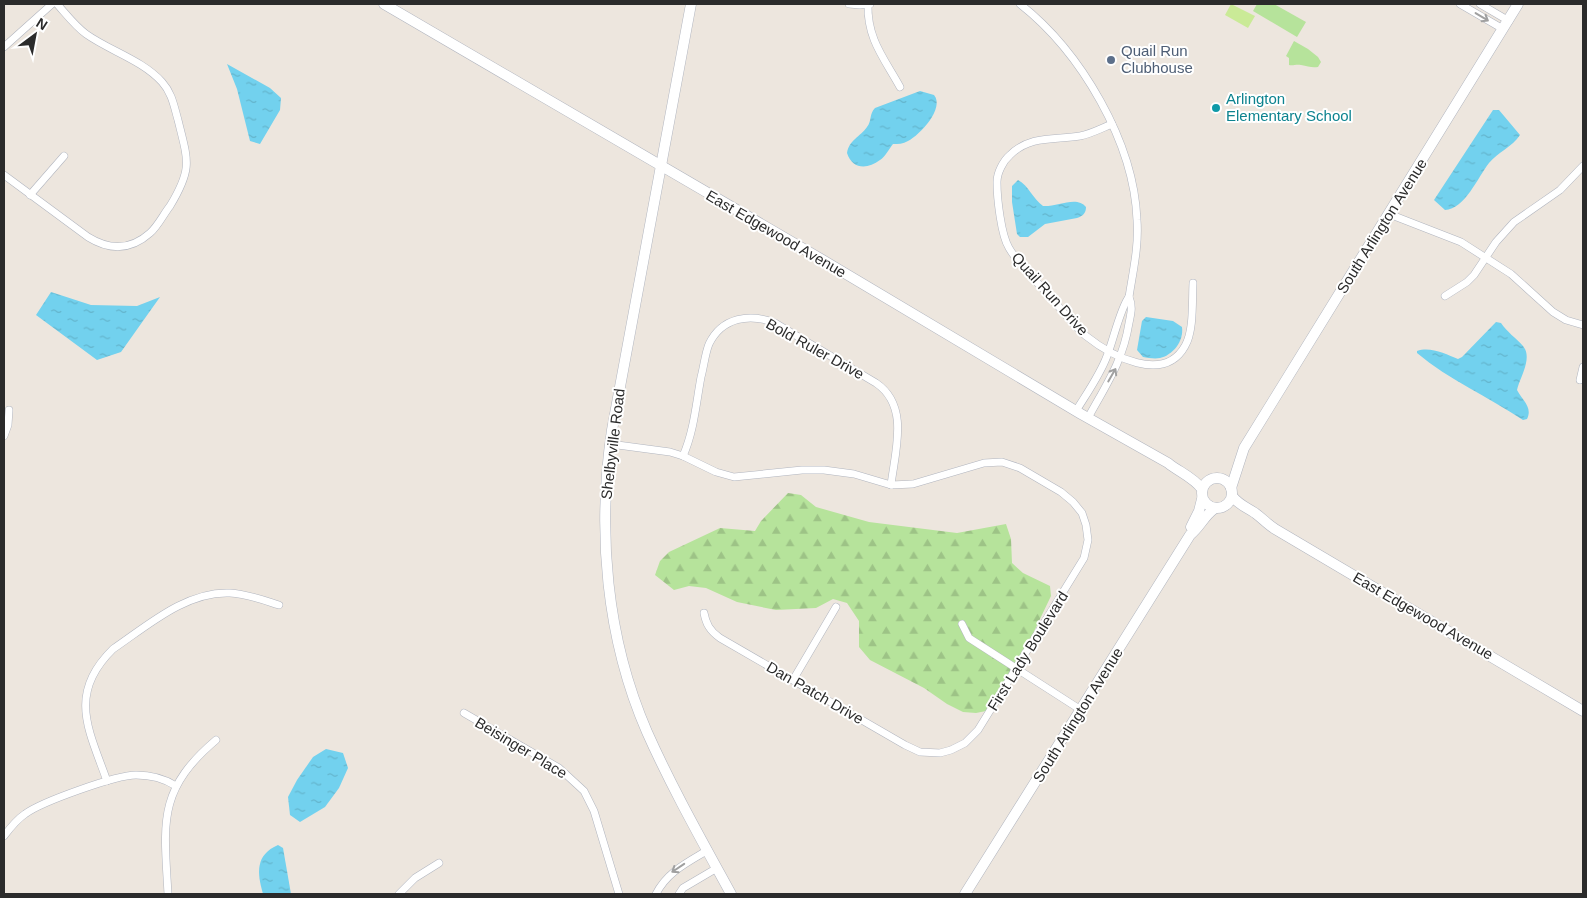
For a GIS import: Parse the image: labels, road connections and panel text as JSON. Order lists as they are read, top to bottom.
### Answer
{
  "streets": {
    "main road": ["South Arlington Avenue", "East Edgewood Avenue", "Shelbyville Road"],
    "street": [
      "Quail Run Drive",
      "Bold Ruler Drive",
      "First Lady Boulevard",
      "Dan Patch Drive",
      "Beisinger Place"
    ]
  },
  "crossings": [
    ["East Edgewood Avenue", "Shelbyville Road"],
    ["Bold Ruler Drive", "First Lady Boulevard"],
    ["First Lady Boulevard", "Dan Patch Drive"]
  ],
  "places": ["Quail Run Clubhouse", "Arlington Elementary School"],
  "north": "top right"
}
